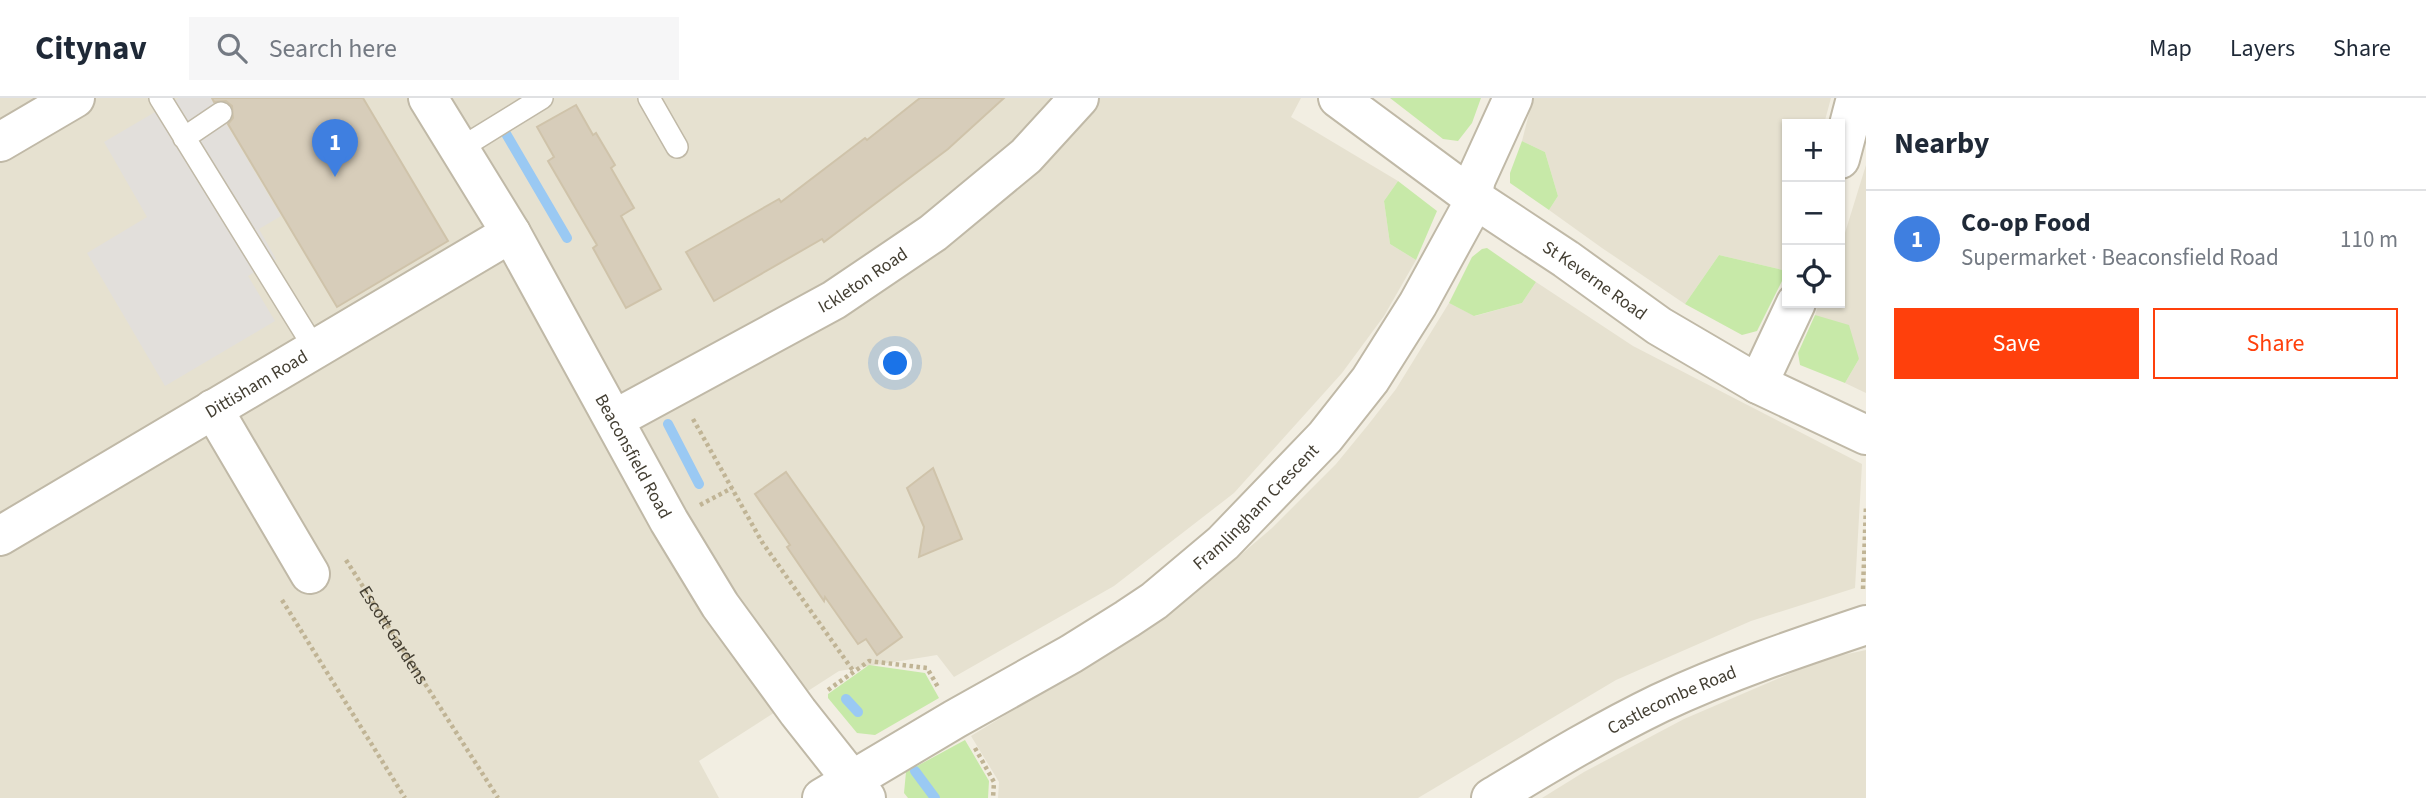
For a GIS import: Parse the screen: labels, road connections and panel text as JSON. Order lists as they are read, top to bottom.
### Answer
{
  "streets": {
    "street": [
      "Ickleton Road",
      "St Keverne Road",
      "Dittisham Road",
      "Beaconsfield Road",
      "Framlingham Crescent",
      "Castlecombe Road"
    ],
    "path": ["Escott Gardens"]
  },
  "crossings": [
    ["Ickleton Road", "Beaconsfield Road"],
    ["St Keverne Road", "Framlingham Crescent"],
    ["Dittisham Road", "Beaconsfield Road"],
    ["Beaconsfield Road", "Framlingham Crescent"]
  ],
  "page": {
    "header": "Citynav",
    "search": "Search here",
    "nav": ["Map", "Layers", "Share"],
    "heading": "Nearby",
    "map_buttons": ["+", "−"],
    "pins": "1",
    "list": [
      {
        "mark": "1",
        "name": "Co-op Food",
        "note": "Supermarket · Beaconsfield Road",
        "value": "110 m"
      }
    ],
    "buttons": ["Save", "Share"]
  }
}
